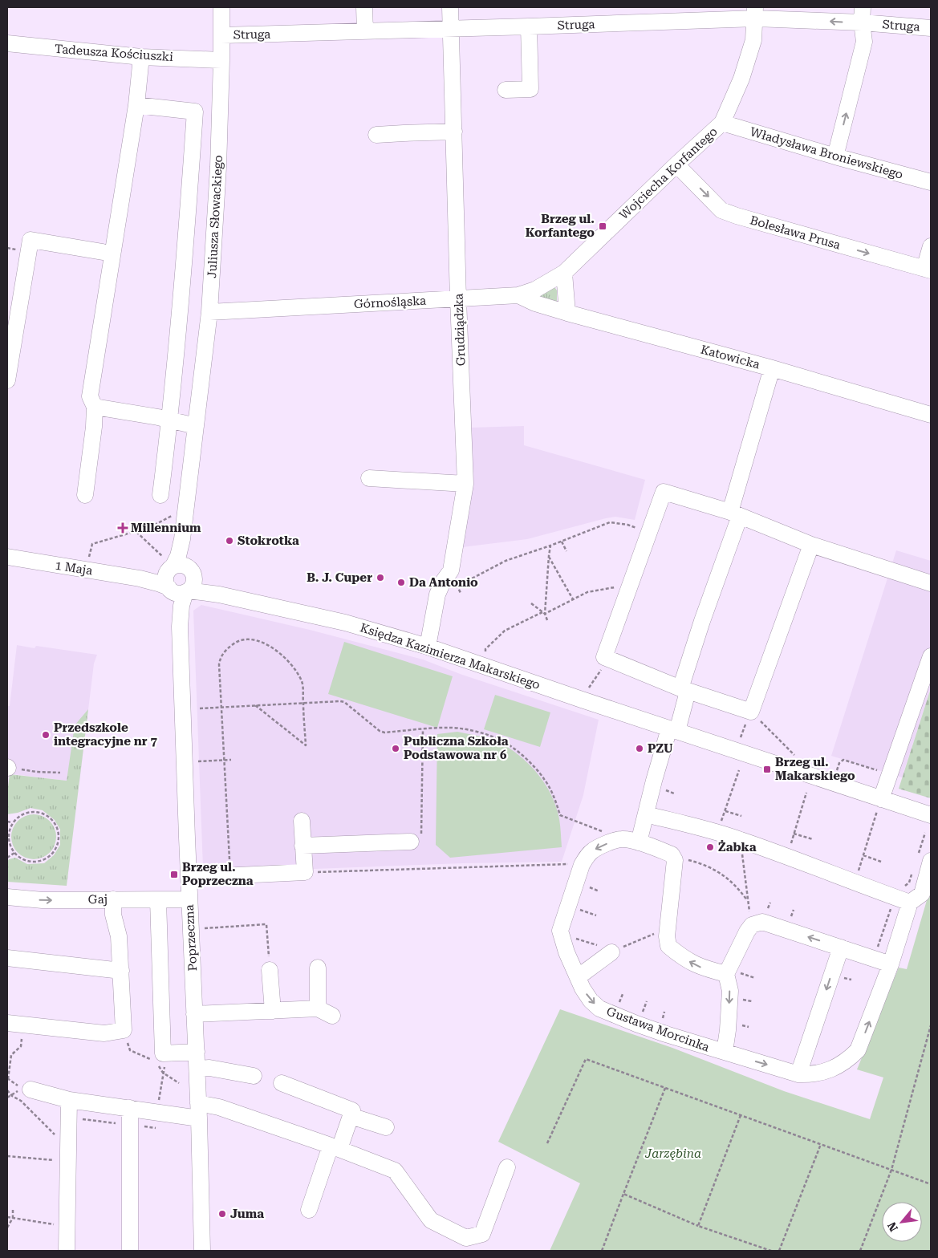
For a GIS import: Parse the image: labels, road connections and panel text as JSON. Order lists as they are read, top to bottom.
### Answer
{
  "streets": {
    "street": [
      "Struga",
      "Tadeusza Kościuszki",
      "Władysława Broniewskiego",
      "Wojciecha Korfantego",
      "Juliusza Słowackiego",
      "Bolesława Prusa",
      "Górnośląska",
      "Grudziądzka",
      "Katowicka",
      "1 Maja",
      "Księdza Kazimierza Makarskiego",
      "Gaj",
      "Poprzeczna",
      "Gustawa Morcinka"
    ]
  },
  "crossings": [
    ["Struga", "Wojciecha Korfantego"],
    ["Struga", "Juliusza Słowackiego"],
    ["Struga", "Grudziądzka"],
    ["Tadeusza Kościuszki", "Juliusza Słowackiego"],
    ["Władysława Broniewskiego", "Wojciecha Korfantego"],
    ["Wojciecha Korfantego", "Bolesława Prusa"],
    ["Wojciecha Korfantego", "Górnośląska"],
    ["Juliusza Słowackiego", "Górnośląska"],
    ["Juliusza Słowackiego", "1 Maja"],
    ["Juliusza Słowackiego", "Księdza Kazimierza Makarskiego"],
    ["Juliusza Słowackiego", "Poprzeczna"],
    ["Górnośląska", "Grudziądzka"],
    ["Górnośląska", "Katowicka"],
    ["Grudziądzka", "Księdza Kazimierza Makarskiego"],
    ["1 Maja", "Księdza Kazimierza Makarskiego"],
    ["1 Maja", "Poprzeczna"],
    ["Księdza Kazimierza Makarskiego", "Poprzeczna"],
    ["Gaj", "Poprzeczna"]
  ],
  "one_way": ["Bolesława Prusa"],
  "parks": ["Jarzębina"],
  "places": {
    "transit": ["Brzeg ul. Korfantego", "Brzeg ul. Makarskiego", "Brzeg ul. Poprzeczna"],
    "health": ["Millennium"],
    "other": [
      "Stokrotka",
      "B. J. Cuper",
      "Da Antonio",
      "Przedszkole integracyjne nr 7",
      "Publiczna Szkoła Podstawowa nr 6",
      "PZU",
      "Żabka",
      "Juma"
    ]
  },
  "north": "bottom left"
}
